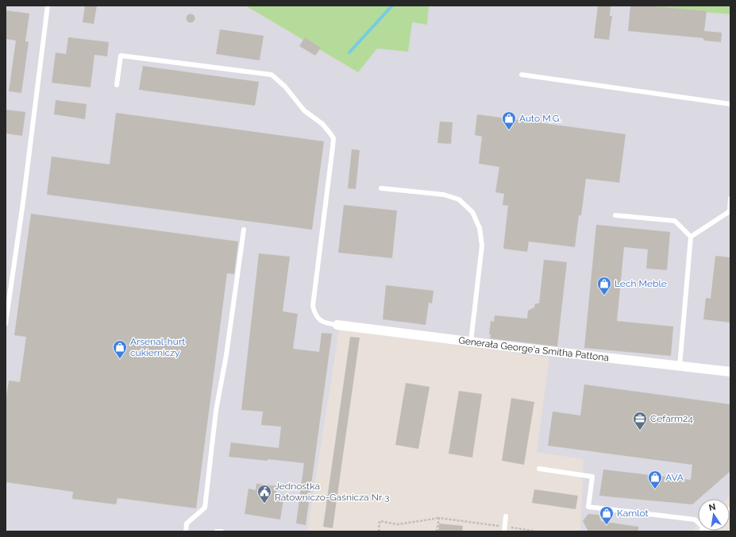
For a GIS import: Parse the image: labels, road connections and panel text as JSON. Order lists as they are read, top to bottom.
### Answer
{
  "streets": {
    "street": ["Generała George'a Smitha Pattona"]
  },
  "places": {
    "shop": [
      "Auto M.G.",
      "Lech Meble",
      "Arsenal-hurt cukierniczy",
      "AVA",
      "Kamlot"
    ],
    "office": ["Cefarm24"],
    "public building": ["Jednostka Ratowniczo-Gaśnicza Nr 3"]
  },
  "north": "top"
}
